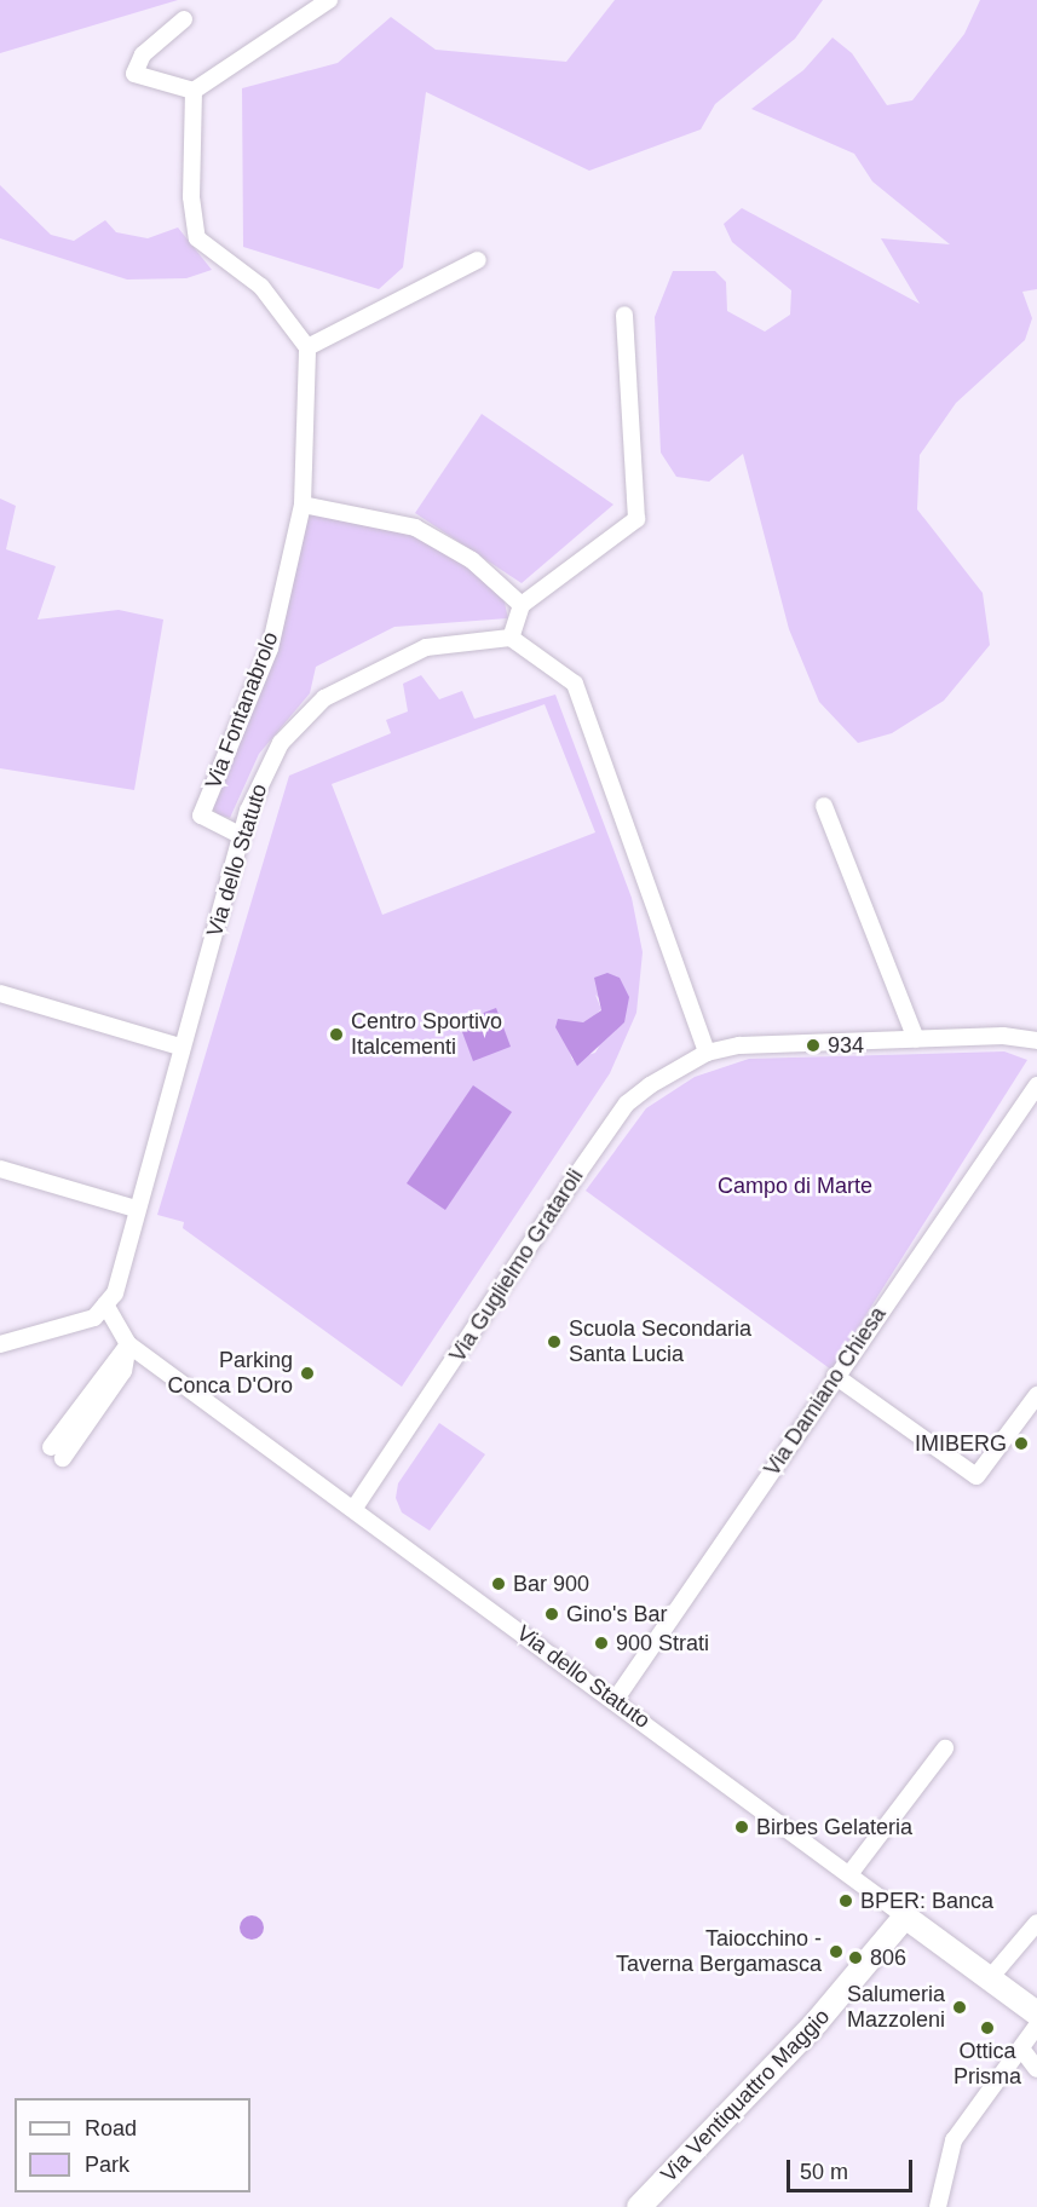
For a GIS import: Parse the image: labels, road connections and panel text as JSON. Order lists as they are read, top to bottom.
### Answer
{
  "streets": {
    "street": [
      "Via Fontanabrolo",
      "Via dello Statuto",
      "Via Guglielmo Grataroli",
      "Via Damiano Chiesa",
      "Via Ventiquattro Maggio"
    ]
  },
  "crossings": [
    ["Via Fontanabrolo", "Via dello Statuto"],
    ["Via dello Statuto", "Via Guglielmo Grataroli"],
    ["Via dello Statuto", "Via Damiano Chiesa"],
    ["Via dello Statuto", "Via Ventiquattro Maggio"]
  ],
  "parks": ["Campo di Marte"],
  "places": [
    "Centro Sportivo Italcementi",
    "934",
    "Scuola Secondaria Santa Lucia",
    "Parking Conca D'Oro",
    "IMIBERG",
    "Bar 900",
    "Gino's Bar",
    "900 Strati",
    "Birbes Gelateria",
    "BPER: Banca",
    "Taiocchino - Taverna Bergamasca",
    "806",
    "Salumeria Mazzoleni",
    "Ottica Prisma"
  ],
  "legend": ["Road", "Park"],
  "scale_bar": "50 m"
}
